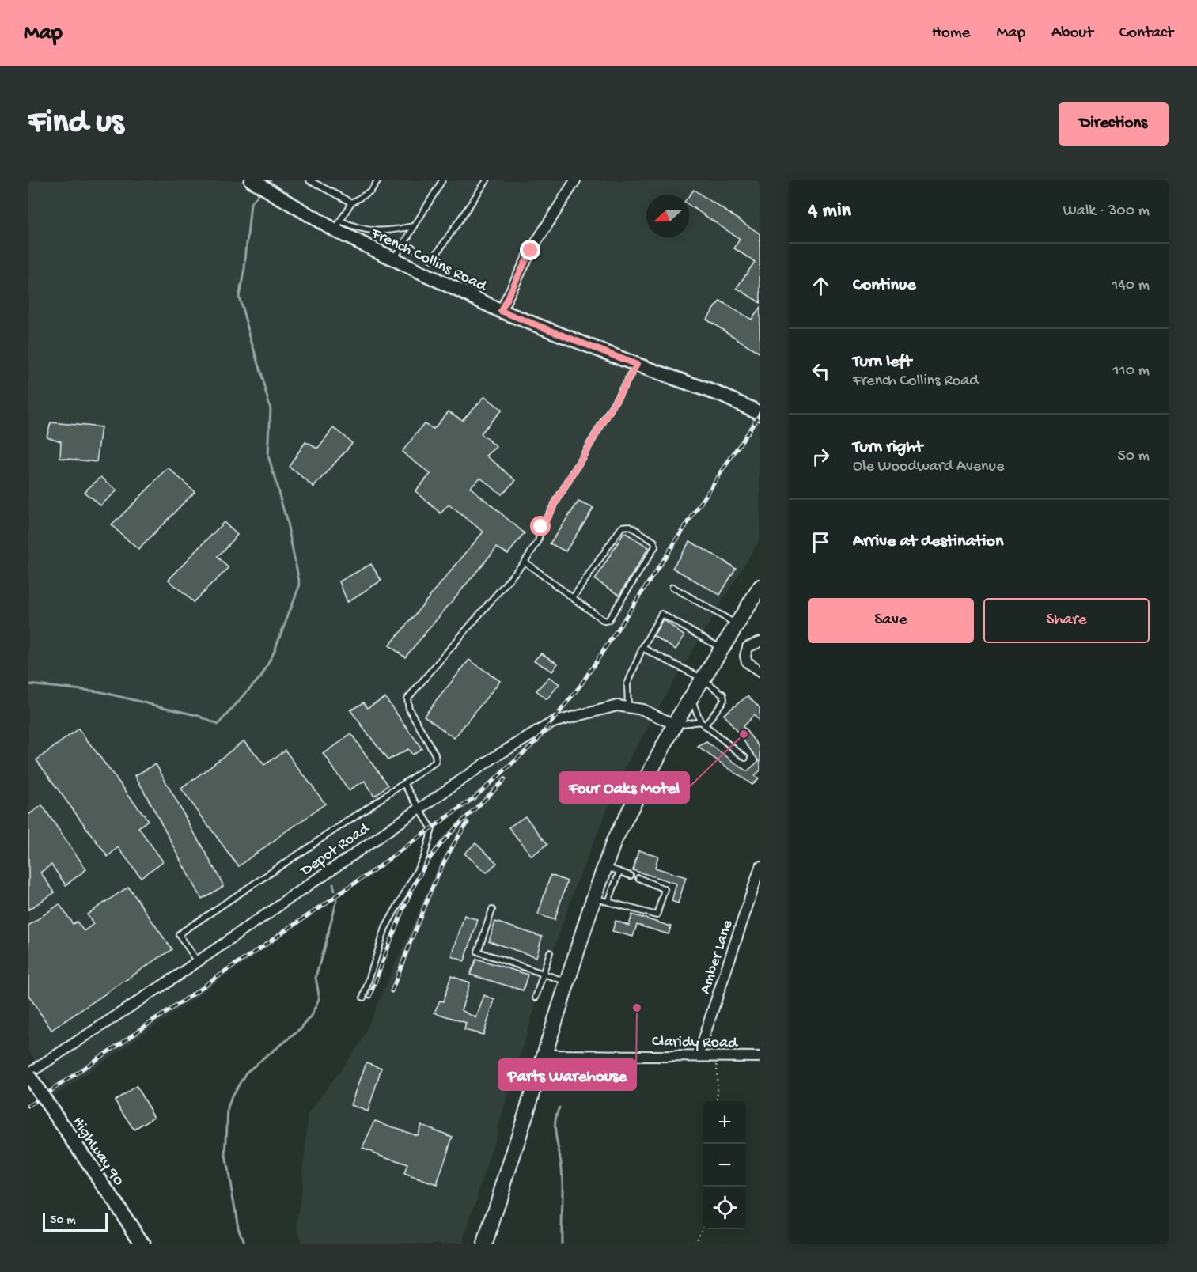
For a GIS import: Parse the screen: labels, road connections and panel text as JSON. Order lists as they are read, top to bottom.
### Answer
{
  "streets": {
    "street": [
      "French Collins Road",
      "Depot Road",
      "Amber Lane",
      "Claridy Road",
      "Highway 90"
    ]
  },
  "crossings": [
    ["Depot Road", "Highway 90"],
    ["Amber Lane", "Claridy Road"]
  ],
  "places": ["Four Oaks Motel", "Parts Warehouse"],
  "scale_bar": "50 m",
  "north": "left",
  "page": {
    "header": "Map",
    "nav": [
      "Home",
      "Map",
      "About",
      "Contact"
    ],
    "buttons": [
      "Directions",
      ["Save", "Share"]
    ],
    "title": "Find us",
    "heading": ["4 min", "Walk · 300 m"],
    "list": [
      ["Continue", "140 m"],
      ["Turn left", "French Collins Road", "110 m"],
      ["Turn right", "Ole Woodward Avenue", "50 m"],
      "Arrive at destination"
    ],
    "map_buttons": ["+", "−"],
    "scale": "50 m"
  }
}
